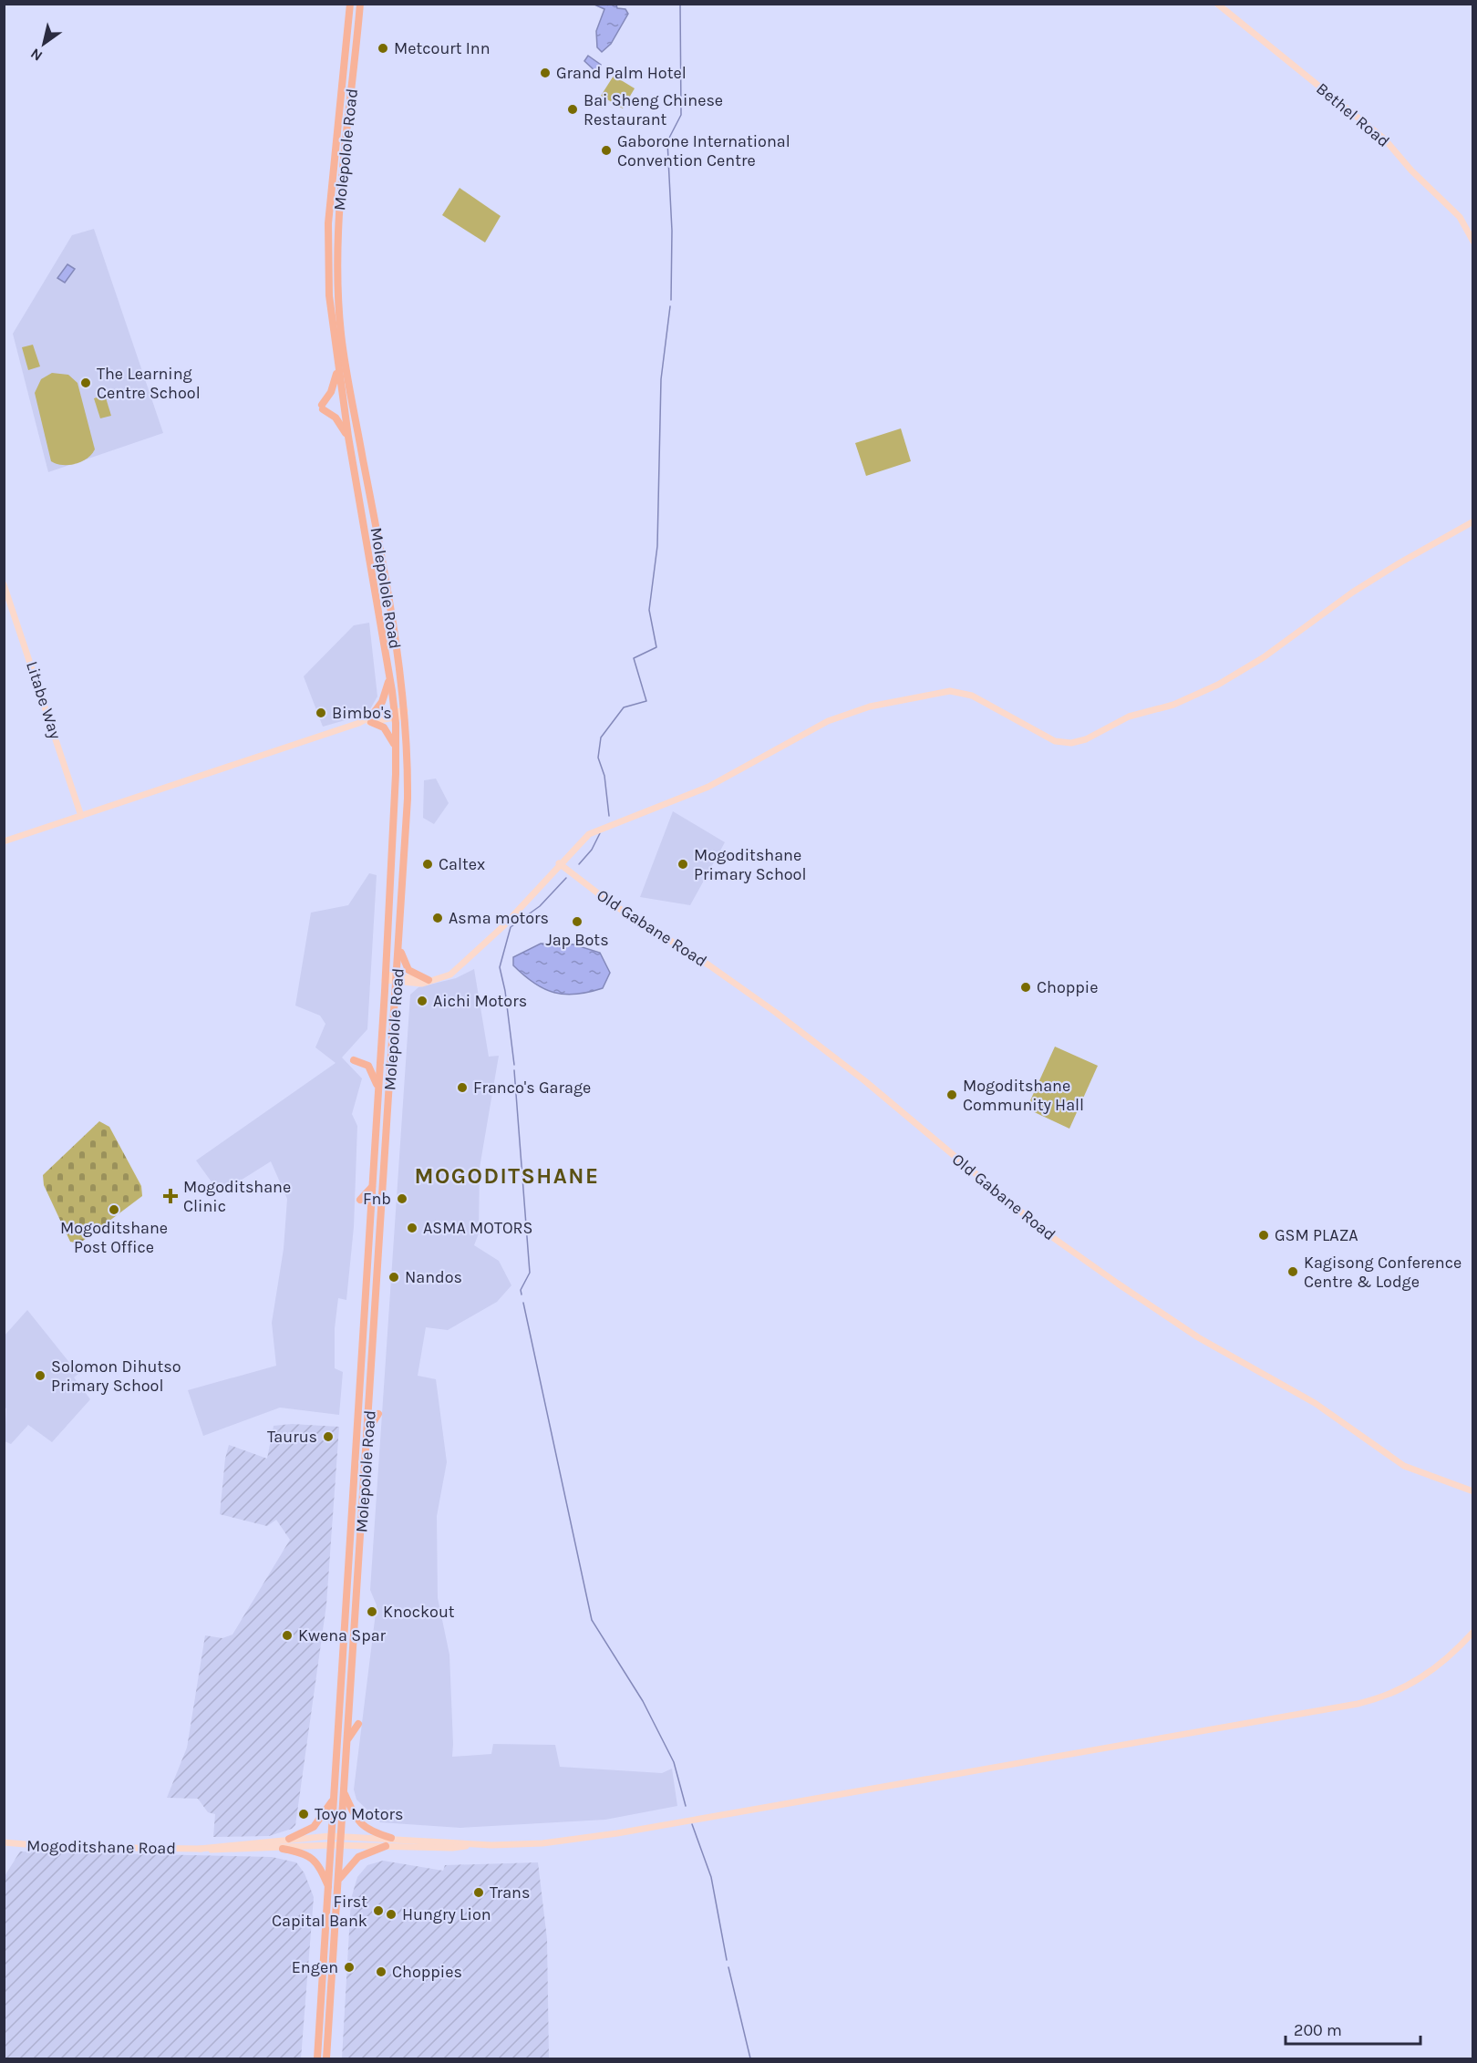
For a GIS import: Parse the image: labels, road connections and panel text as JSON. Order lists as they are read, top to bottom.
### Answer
{
  "streets": {
    "main road": ["Molepolole Road"],
    "street": [
      "Bethel Road",
      "Litabe Way",
      "Old Gabane Road",
      "Mogoditshane Road"
    ]
  },
  "districts": ["MOGODITSHANE"],
  "places": {
    "other": [
      "Metcourt Inn",
      "Grand Palm Hotel",
      "Bai Sheng Chinese Restaurant",
      "Gaborone International Convention Centre",
      "The Learning Centre School",
      "Bimbo's",
      "Caltex",
      "Mogoditshane Primary School",
      "Asma motors",
      "Jap Bots",
      "Choppie",
      "Aichi Motors",
      "Franco's Garage",
      "Mogoditshane Community Hall",
      "Fnb",
      "Mogoditshane Post Office",
      "ASMA MOTORS",
      "GSM PLAZA",
      "Kagisong Conference Centre & Lodge",
      "Nandos",
      "Solomon Dihutso Primary School",
      "Taurus",
      "Knockout",
      "Kwena Spar",
      "Toyo Motors",
      "Trans",
      "First Capital Bank",
      "Hungry Lion",
      "Engen",
      "Choppies"
    ],
    "health": ["Mogoditshane Clinic"]
  },
  "scale_bar": "200 m",
  "north": "bottom left"
}
